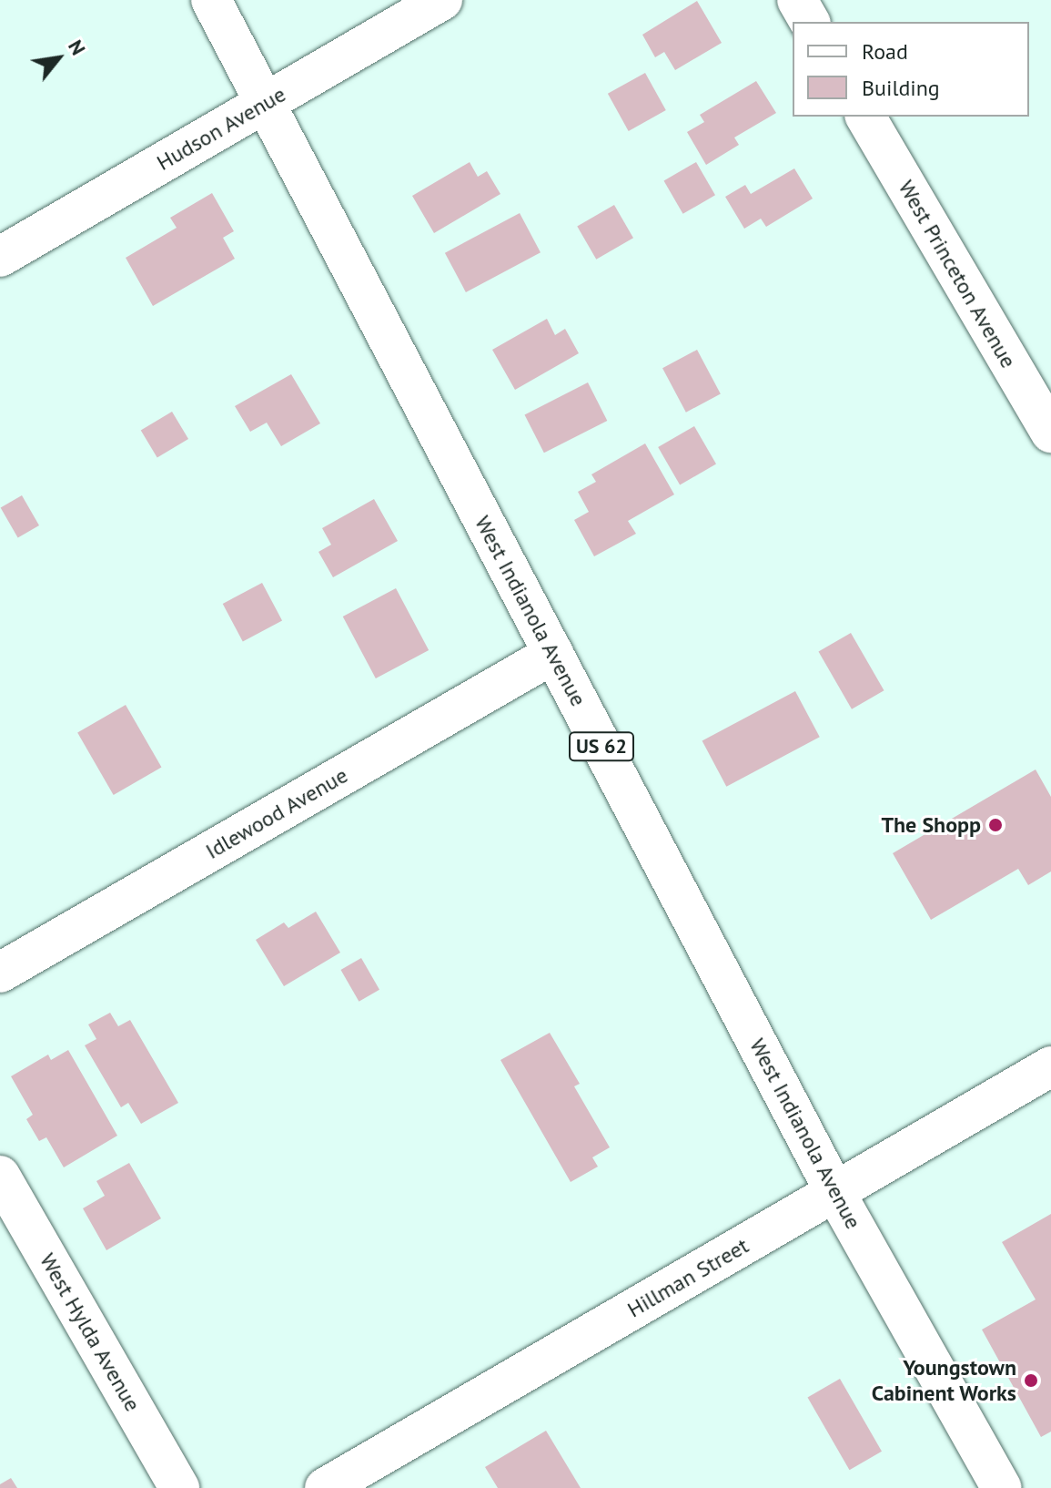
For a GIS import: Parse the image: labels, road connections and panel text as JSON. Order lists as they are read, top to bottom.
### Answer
{
  "streets": {
    "street": [
      "Hudson Avenue",
      "West Princeton Avenue",
      "West Indianola Avenue",
      "US 62",
      "Idlewood Avenue",
      "Hillman Street",
      "West Hylda Avenue"
    ]
  },
  "crossings": [
    ["Hudson Avenue", "West Indianola Avenue"],
    ["West Indianola Avenue", "Idlewood Avenue"],
    ["West Indianola Avenue", "Hillman Street"]
  ],
  "places": ["The Shopp", "Youngstown Cabinent Works"],
  "legend": ["Road", "Building"],
  "north": "top right"
}
